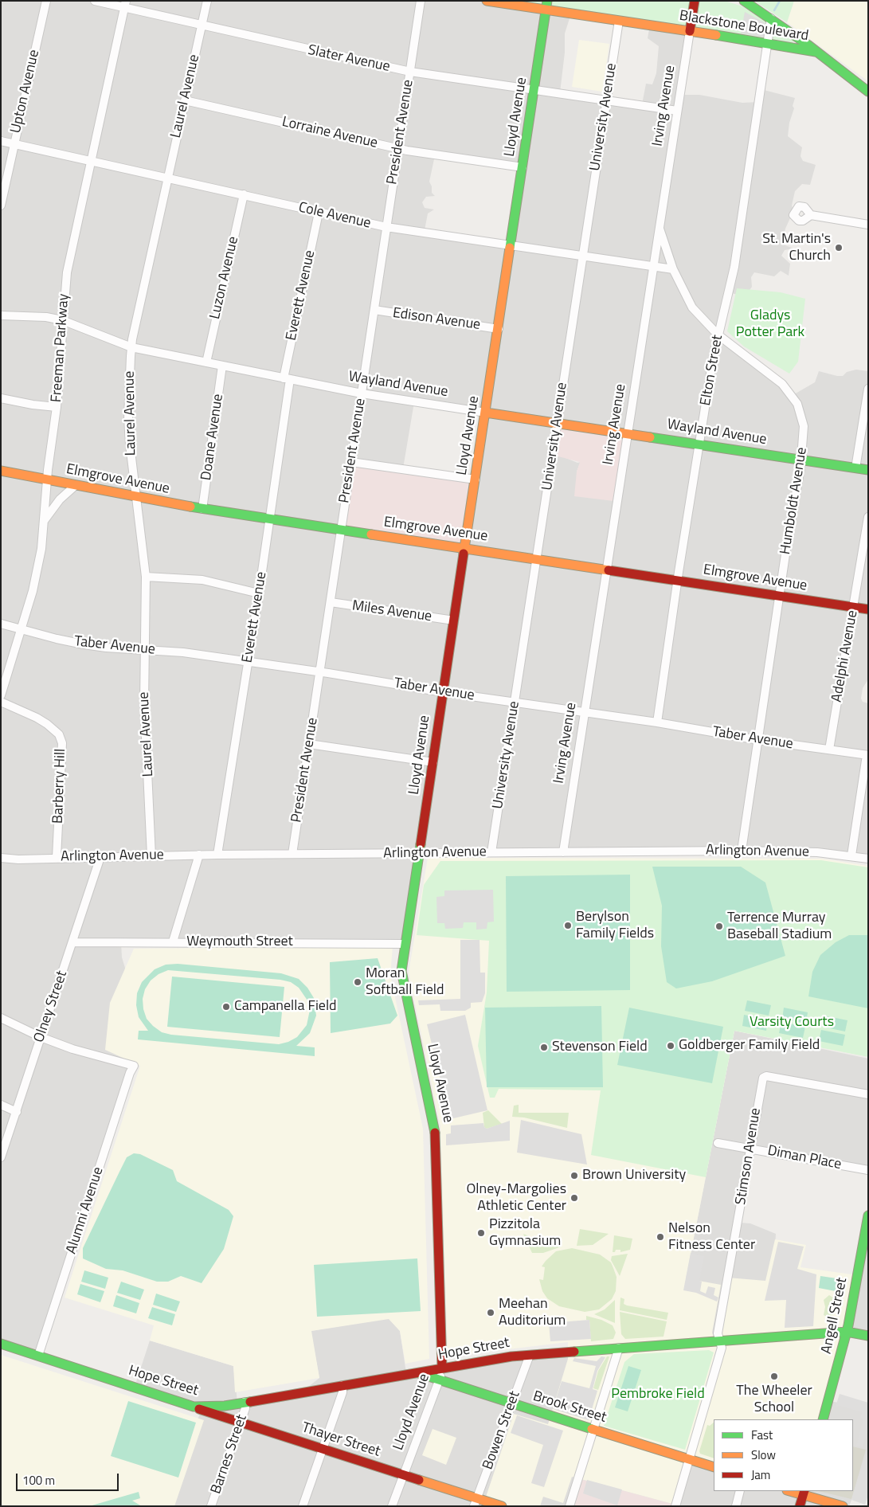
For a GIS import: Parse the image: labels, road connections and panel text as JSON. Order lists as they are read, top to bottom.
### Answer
{
  "streets": {
    "street": [
      "Blackstone Boulevard",
      "Slater Avenue",
      "Upton Avenue",
      "Laurel Avenue",
      "Irving Avenue",
      "Lloyd Avenue",
      "University Avenue",
      "President Avenue",
      "Lorraine Avenue",
      "Cole Avenue",
      "Luzon Avenue",
      "Everett Avenue",
      "Edison Avenue",
      "Freeman Parkway",
      "Elton Street",
      "Wayland Avenue",
      "Doane Avenue",
      "Elmgrove Avenue",
      "Humboldt Avenue",
      "Miles Avenue",
      "Taber Avenue",
      "Adelphi Avenue",
      "Barberry Hill",
      "Arlington Avenue",
      "Weymouth Street",
      "Olney Street",
      "Stimson Avenue",
      "Diman Place",
      "Alumni Avenue",
      "Angell Street",
      "Hope Street",
      "Brook Street",
      "Bowen Street",
      "Thayer Street",
      "Barnes Street"
    ]
  },
  "crossings": [
    ["Blackstone Boulevard", "Irving Avenue"],
    ["Blackstone Boulevard", "Lloyd Avenue"],
    ["Blackstone Boulevard", "University Avenue"],
    ["Blackstone Boulevard", "Elton Street"],
    ["Slater Avenue", "Laurel Avenue"],
    ["Slater Avenue", "Irving Avenue"],
    ["Slater Avenue", "Lloyd Avenue"],
    ["Slater Avenue", "University Avenue"],
    ["Slater Avenue", "President Avenue"],
    ["Slater Avenue", "Freeman Parkway"],
    ["Upton Avenue", "Cole Avenue"],
    ["Laurel Avenue", "Lorraine Avenue"],
    ["Laurel Avenue", "Cole Avenue"],
    ["Laurel Avenue", "Wayland Avenue"],
    ["Laurel Avenue", "Elmgrove Avenue"],
    ["Laurel Avenue", "Taber Avenue"],
    ["Laurel Avenue", "Arlington Avenue"],
    ["Irving Avenue", "Cole Avenue"],
    ["Irving Avenue", "Wayland Avenue"],
    ["Irving Avenue", "Elmgrove Avenue"],
    ["Irving Avenue", "Humboldt Avenue"],
    ["Irving Avenue", "Taber Avenue"],
    ["Irving Avenue", "Arlington Avenue"],
    ["Lloyd Avenue", "Lorraine Avenue"],
    ["Lloyd Avenue", "Cole Avenue"],
    ["Lloyd Avenue", "Edison Avenue"],
    ["Lloyd Avenue", "Wayland Avenue"],
    ["Lloyd Avenue", "Elmgrove Avenue"],
    ["Lloyd Avenue", "Miles Avenue"],
    ["Lloyd Avenue", "Taber Avenue"],
    ["Lloyd Avenue", "Arlington Avenue"],
    ["Lloyd Avenue", "Weymouth Street"],
    ["Lloyd Avenue", "Hope Street"],
    ["Lloyd Avenue", "Brook Street"],
    ["Lloyd Avenue", "Thayer Street"],
    ["University Avenue", "Cole Avenue"],
    ["University Avenue", "Wayland Avenue"],
    ["University Avenue", "Elmgrove Avenue"],
    ["University Avenue", "Taber Avenue"],
    ["University Avenue", "Arlington Avenue"],
    ["President Avenue", "Lorraine Avenue"],
    ["President Avenue", "Cole Avenue"],
    ["President Avenue", "Edison Avenue"],
    ["President Avenue", "Wayland Avenue"],
    ["President Avenue", "Elmgrove Avenue"],
    ["President Avenue", "Miles Avenue"],
    ["President Avenue", "Taber Avenue"],
    ["President Avenue", "Arlington Avenue"],
    ["Cole Avenue", "Luzon Avenue"],
    ["Cole Avenue", "Everett Avenue"],
    ["Cole Avenue", "Freeman Parkway"],
    ["Cole Avenue", "Humboldt Avenue"],
    ["Luzon Avenue", "Wayland Avenue"],
    ["Everett Avenue", "Wayland Avenue"],
    ["Everett Avenue", "Elmgrove Avenue"],
    ["Everett Avenue", "Taber Avenue"],
    ["Everett Avenue", "Arlington Avenue"],
    ["Freeman Parkway", "Wayland Avenue"],
    ["Freeman Parkway", "Elmgrove Avenue"],
    ["Freeman Parkway", "Taber Avenue"],
    ["Elton Street", "Wayland Avenue"],
    ["Elton Street", "Elmgrove Avenue"],
    ["Elton Street", "Humboldt Avenue"],
    ["Elton Street", "Taber Avenue"],
    ["Wayland Avenue", "Doane Avenue"],
    ["Wayland Avenue", "Humboldt Avenue"],
    ["Doane Avenue", "Elmgrove Avenue"],
    ["Elmgrove Avenue", "Humboldt Avenue"],
    ["Elmgrove Avenue", "Adelphi Avenue"],
    ["Humboldt Avenue", "Taber Avenue"],
    ["Humboldt Avenue", "Arlington Avenue"],
    ["Taber Avenue", "Adelphi Avenue"],
    ["Barberry Hill", "Arlington Avenue"],
    ["Arlington Avenue", "Olney Street"],
    ["Weymouth Street", "Olney Street"],
    ["Olney Street", "Alumni Avenue"],
    ["Stimson Avenue", "Diman Place"],
    ["Stimson Avenue", "Hope Street"],
    ["Stimson Avenue", "Brook Street"],
    ["Alumni Avenue", "Hope Street"],
    ["Angell Street", "Hope Street"],
    ["Hope Street", "Brook Street"],
    ["Hope Street", "Bowen Street"],
    ["Hope Street", "Thayer Street"],
    ["Hope Street", "Barnes Street"],
    ["Brook Street", "Bowen Street"],
    ["Bowen Street", "Thayer Street"],
    ["Thayer Street", "Barnes Street"]
  ],
  "parks": ["Gladys Potter Park", "Varsity Courts", "Pembroke Field"],
  "places": [
    "St. Martin's Church",
    "Berylson Family Fields",
    "Terrence Murray Baseball Stadium",
    "Moran Softball Field",
    "Campanella Field",
    "Goldberger Family Field",
    "Stevenson Field",
    "Brown University",
    "Olney-Margolies Athletic Center",
    "Pizzitola Gymnasium",
    "Nelson Fitness Center",
    "Meehan Auditorium",
    "The Wheeler School"
  ],
  "legend": ["Fast", "Slow", "Jam"],
  "scale_bar": "100 m"
}
